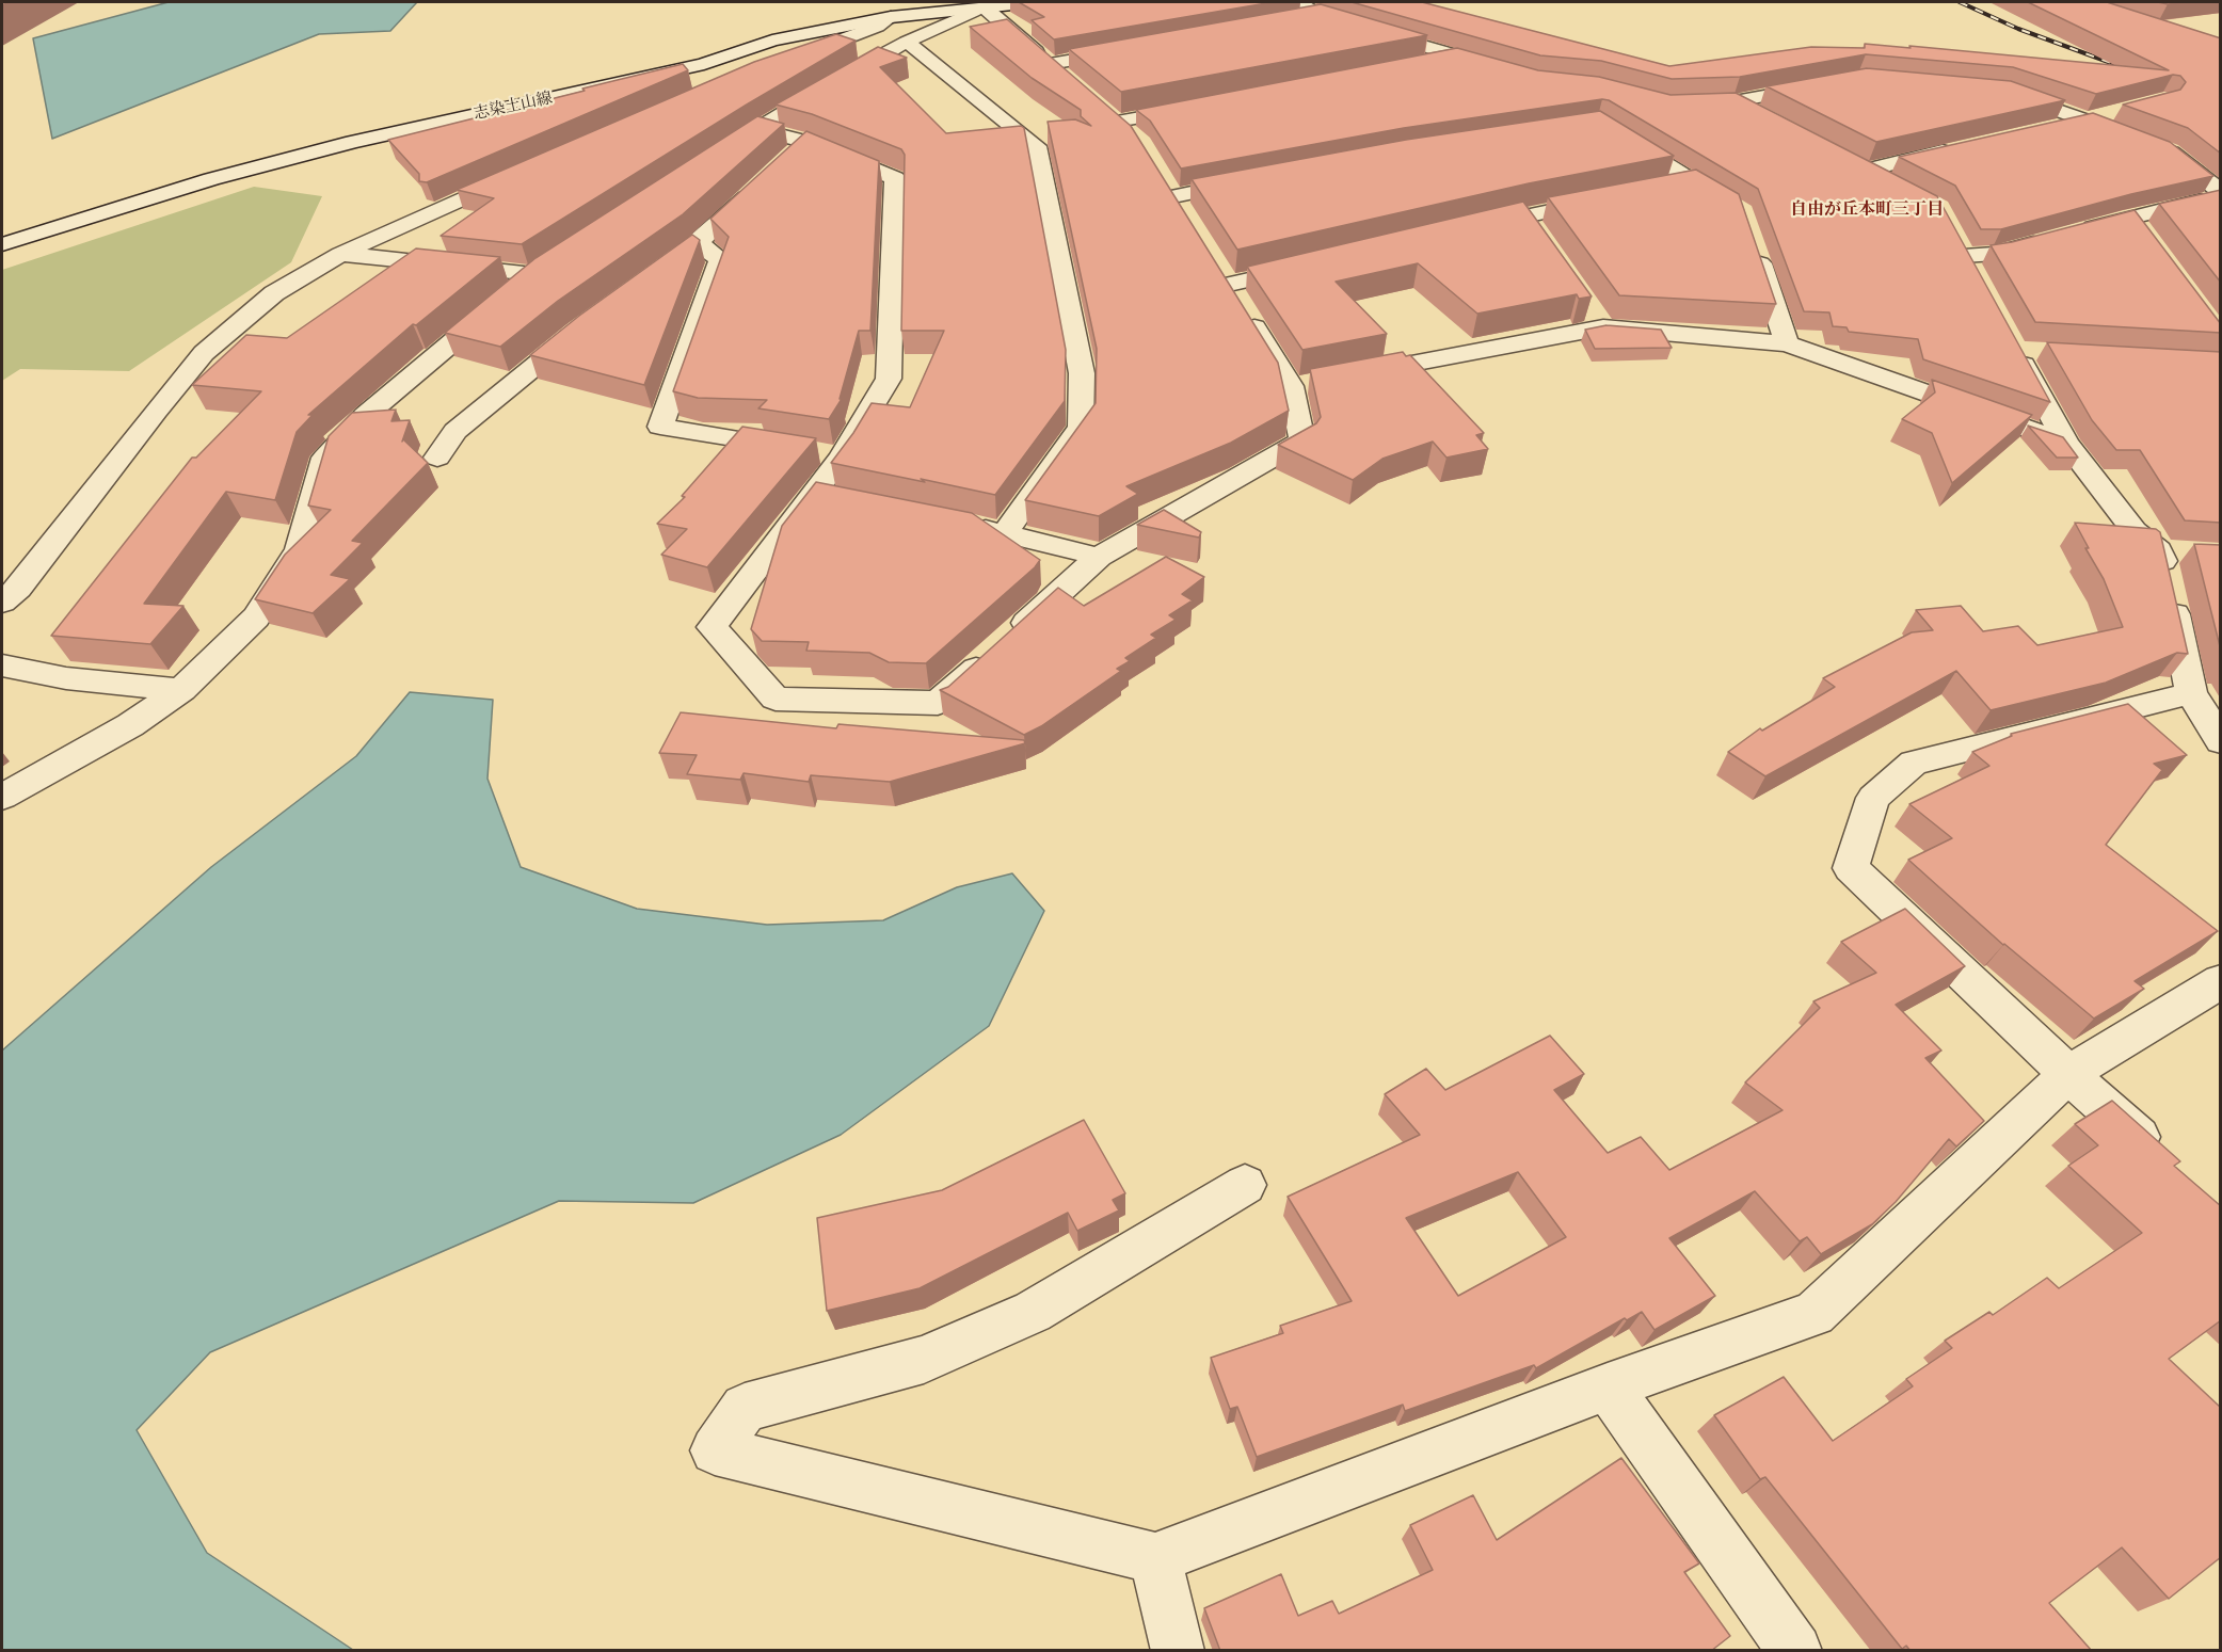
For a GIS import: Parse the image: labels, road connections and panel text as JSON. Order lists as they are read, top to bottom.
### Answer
{
  "streets": {
    "street": ["志染土山線"]
  },
  "districts": ["自由が丘本町三丁目"]
}
